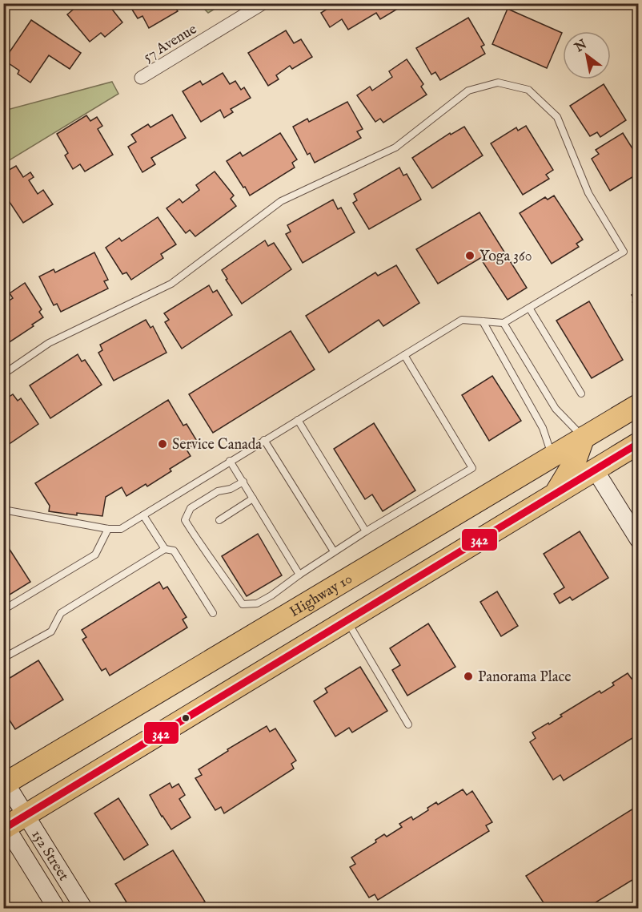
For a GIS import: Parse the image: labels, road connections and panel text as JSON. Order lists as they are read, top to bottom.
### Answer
{
  "streets": {
    "highway": ["Highway 10"],
    "main road": ["152 Street"],
    "street": ["57 Avenue"]
  },
  "crossings": [
    ["Highway 10", "152 Street"]
  ],
  "places": ["Yoga 360", "Service Canada", "Panorama Place"],
  "lines": ["transit line 342"],
  "north": "top left"
}
